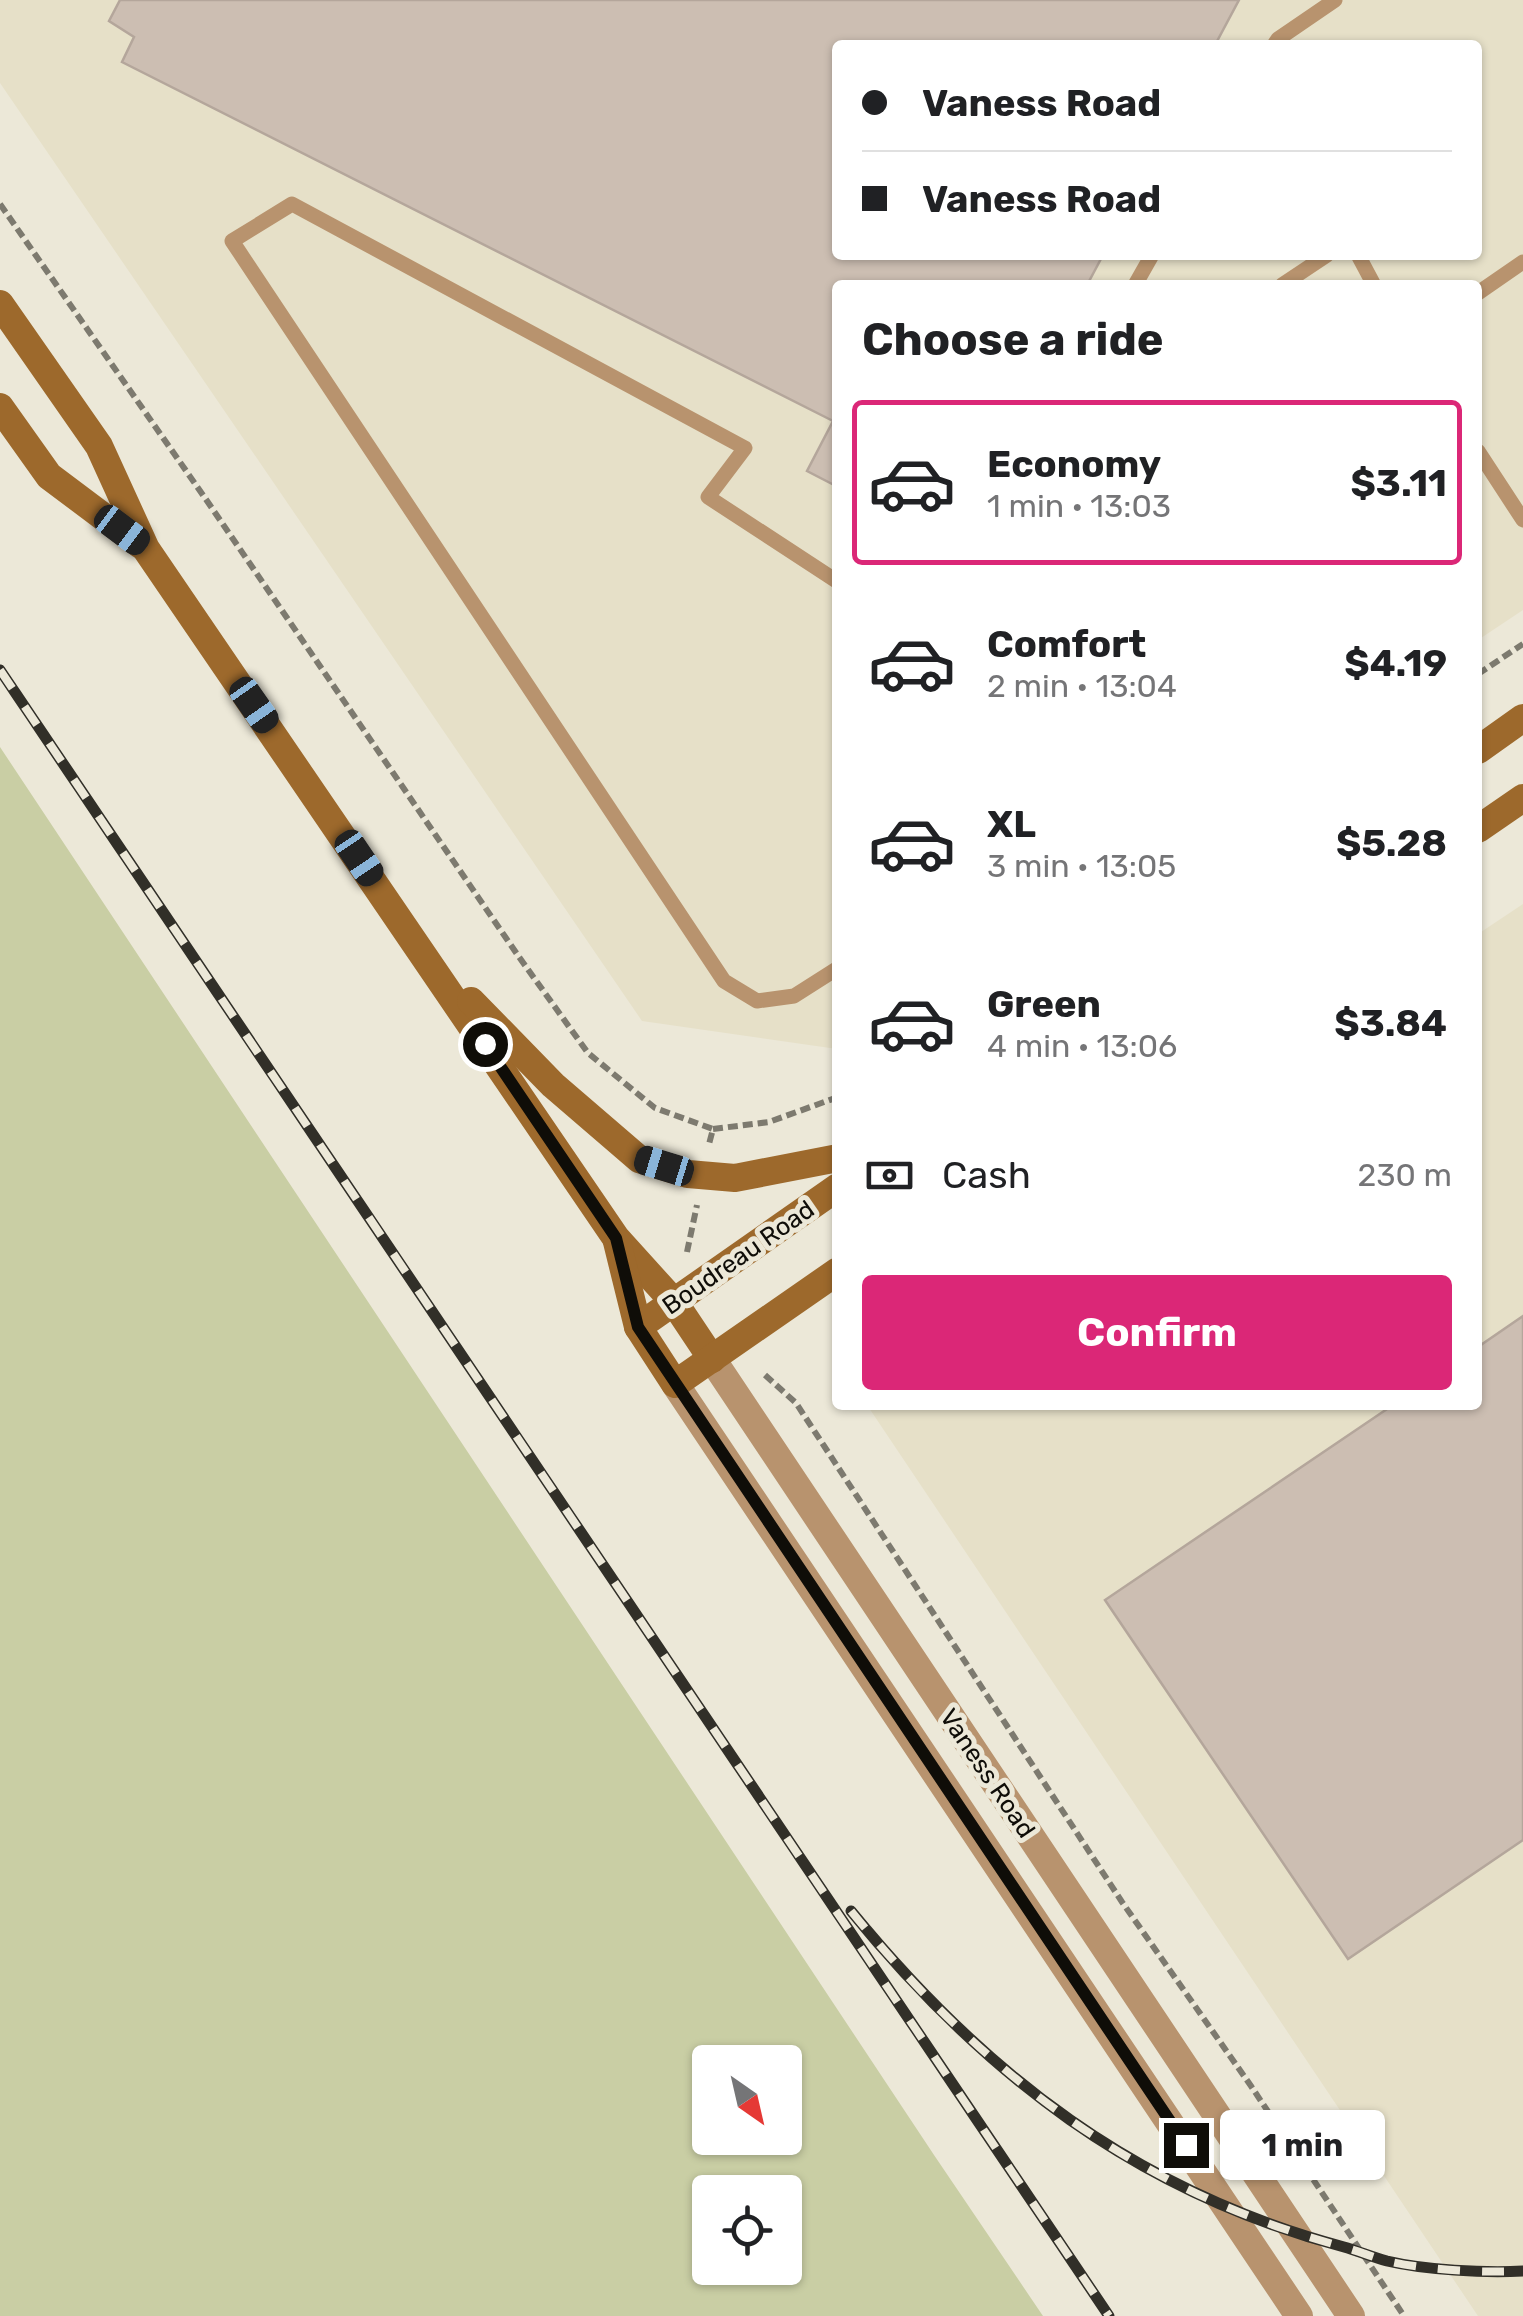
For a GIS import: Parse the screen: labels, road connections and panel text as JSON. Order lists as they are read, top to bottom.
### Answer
{
  "streets": {
    "main road": ["Boudreau Road", "Vaness Road"]
  },
  "crossings": [
    ["Boudreau Road", "Vaness Road"]
  ],
  "north": "bottom right",
  "page": {
    "banner": ["Vaness Road", "Vaness Road"],
    "heading": "Choose a ride",
    "list": [
      {
        "name": "Economy",
        "note": "1 min · 13:03",
        "value": "$3.11"
      },
      {
        "name": "Comfort",
        "note": "2 min · 13:04",
        "value": "$4.19"
      },
      {
        "name": "XL",
        "note": "3 min · 13:05",
        "value": "$5.28"
      },
      {
        "name": "Green",
        "note": "4 min · 13:06",
        "value": "$3.84"
      }
    ],
    "pay": ["Cash", "230 m"],
    "buttons": "Confirm",
    "bubble": "1 min"
  }
}
